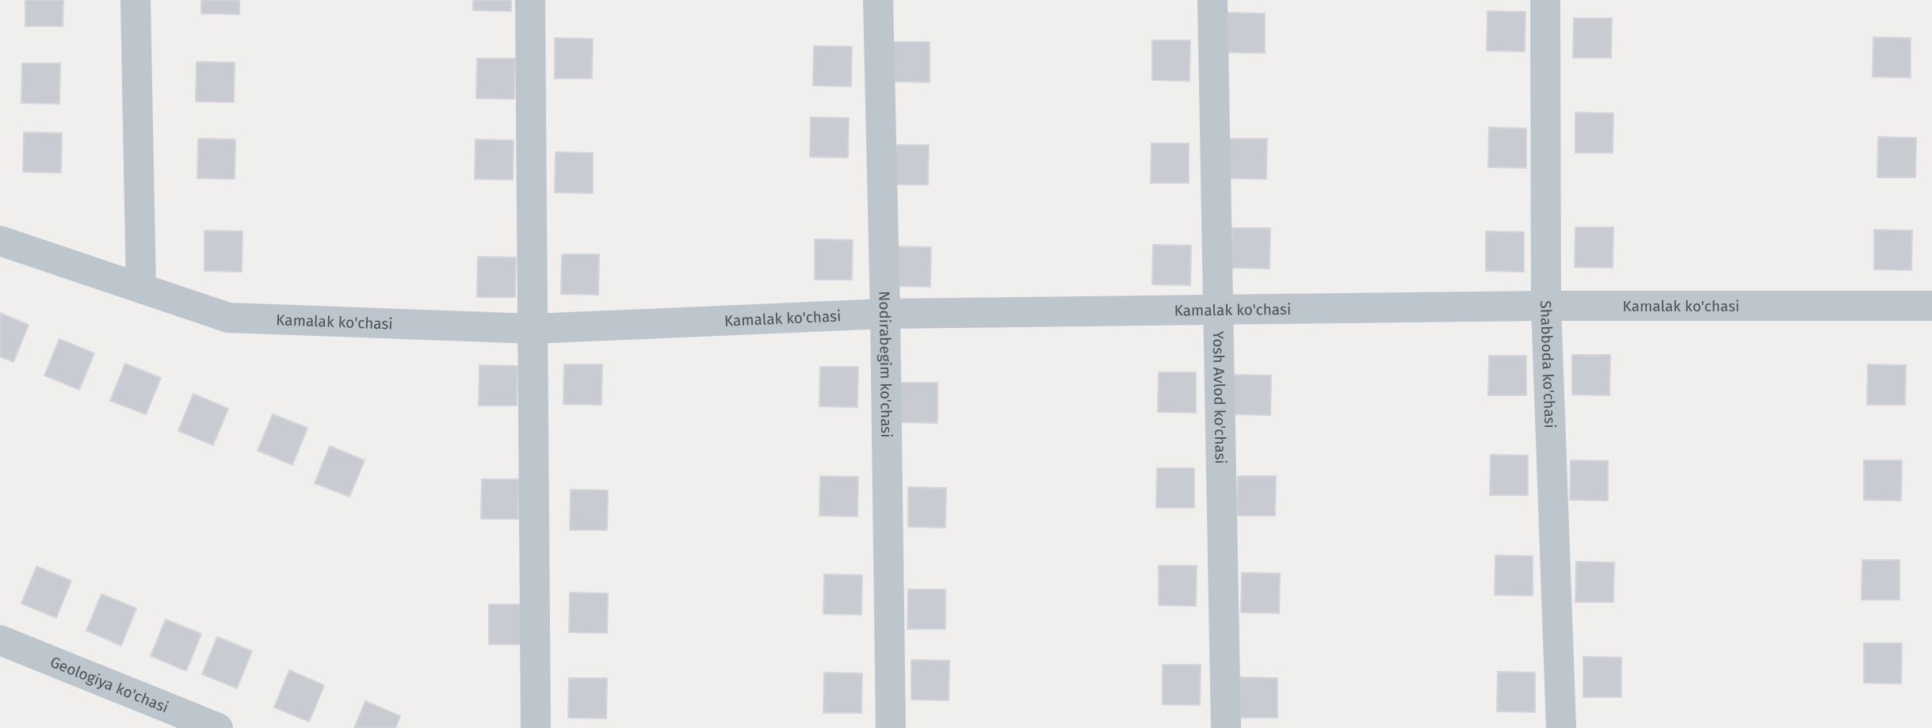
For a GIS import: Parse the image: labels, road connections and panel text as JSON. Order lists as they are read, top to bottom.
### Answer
{
  "streets": {
    "street": [
      "Kamalak ko'chasi",
      "Nodirabegim ko'chasi",
      "Shabboda ko'chasi",
      "Yosh Avlod ko'chasi",
      "Geologiya ko'chasi"
    ]
  },
  "crossings": [
    ["Kamalak ko'chasi", "Nodirabegim ko'chasi"],
    ["Kamalak ko'chasi", "Shabboda ko'chasi"],
    ["Kamalak ko'chasi", "Yosh Avlod ko'chasi"]
  ]
}
